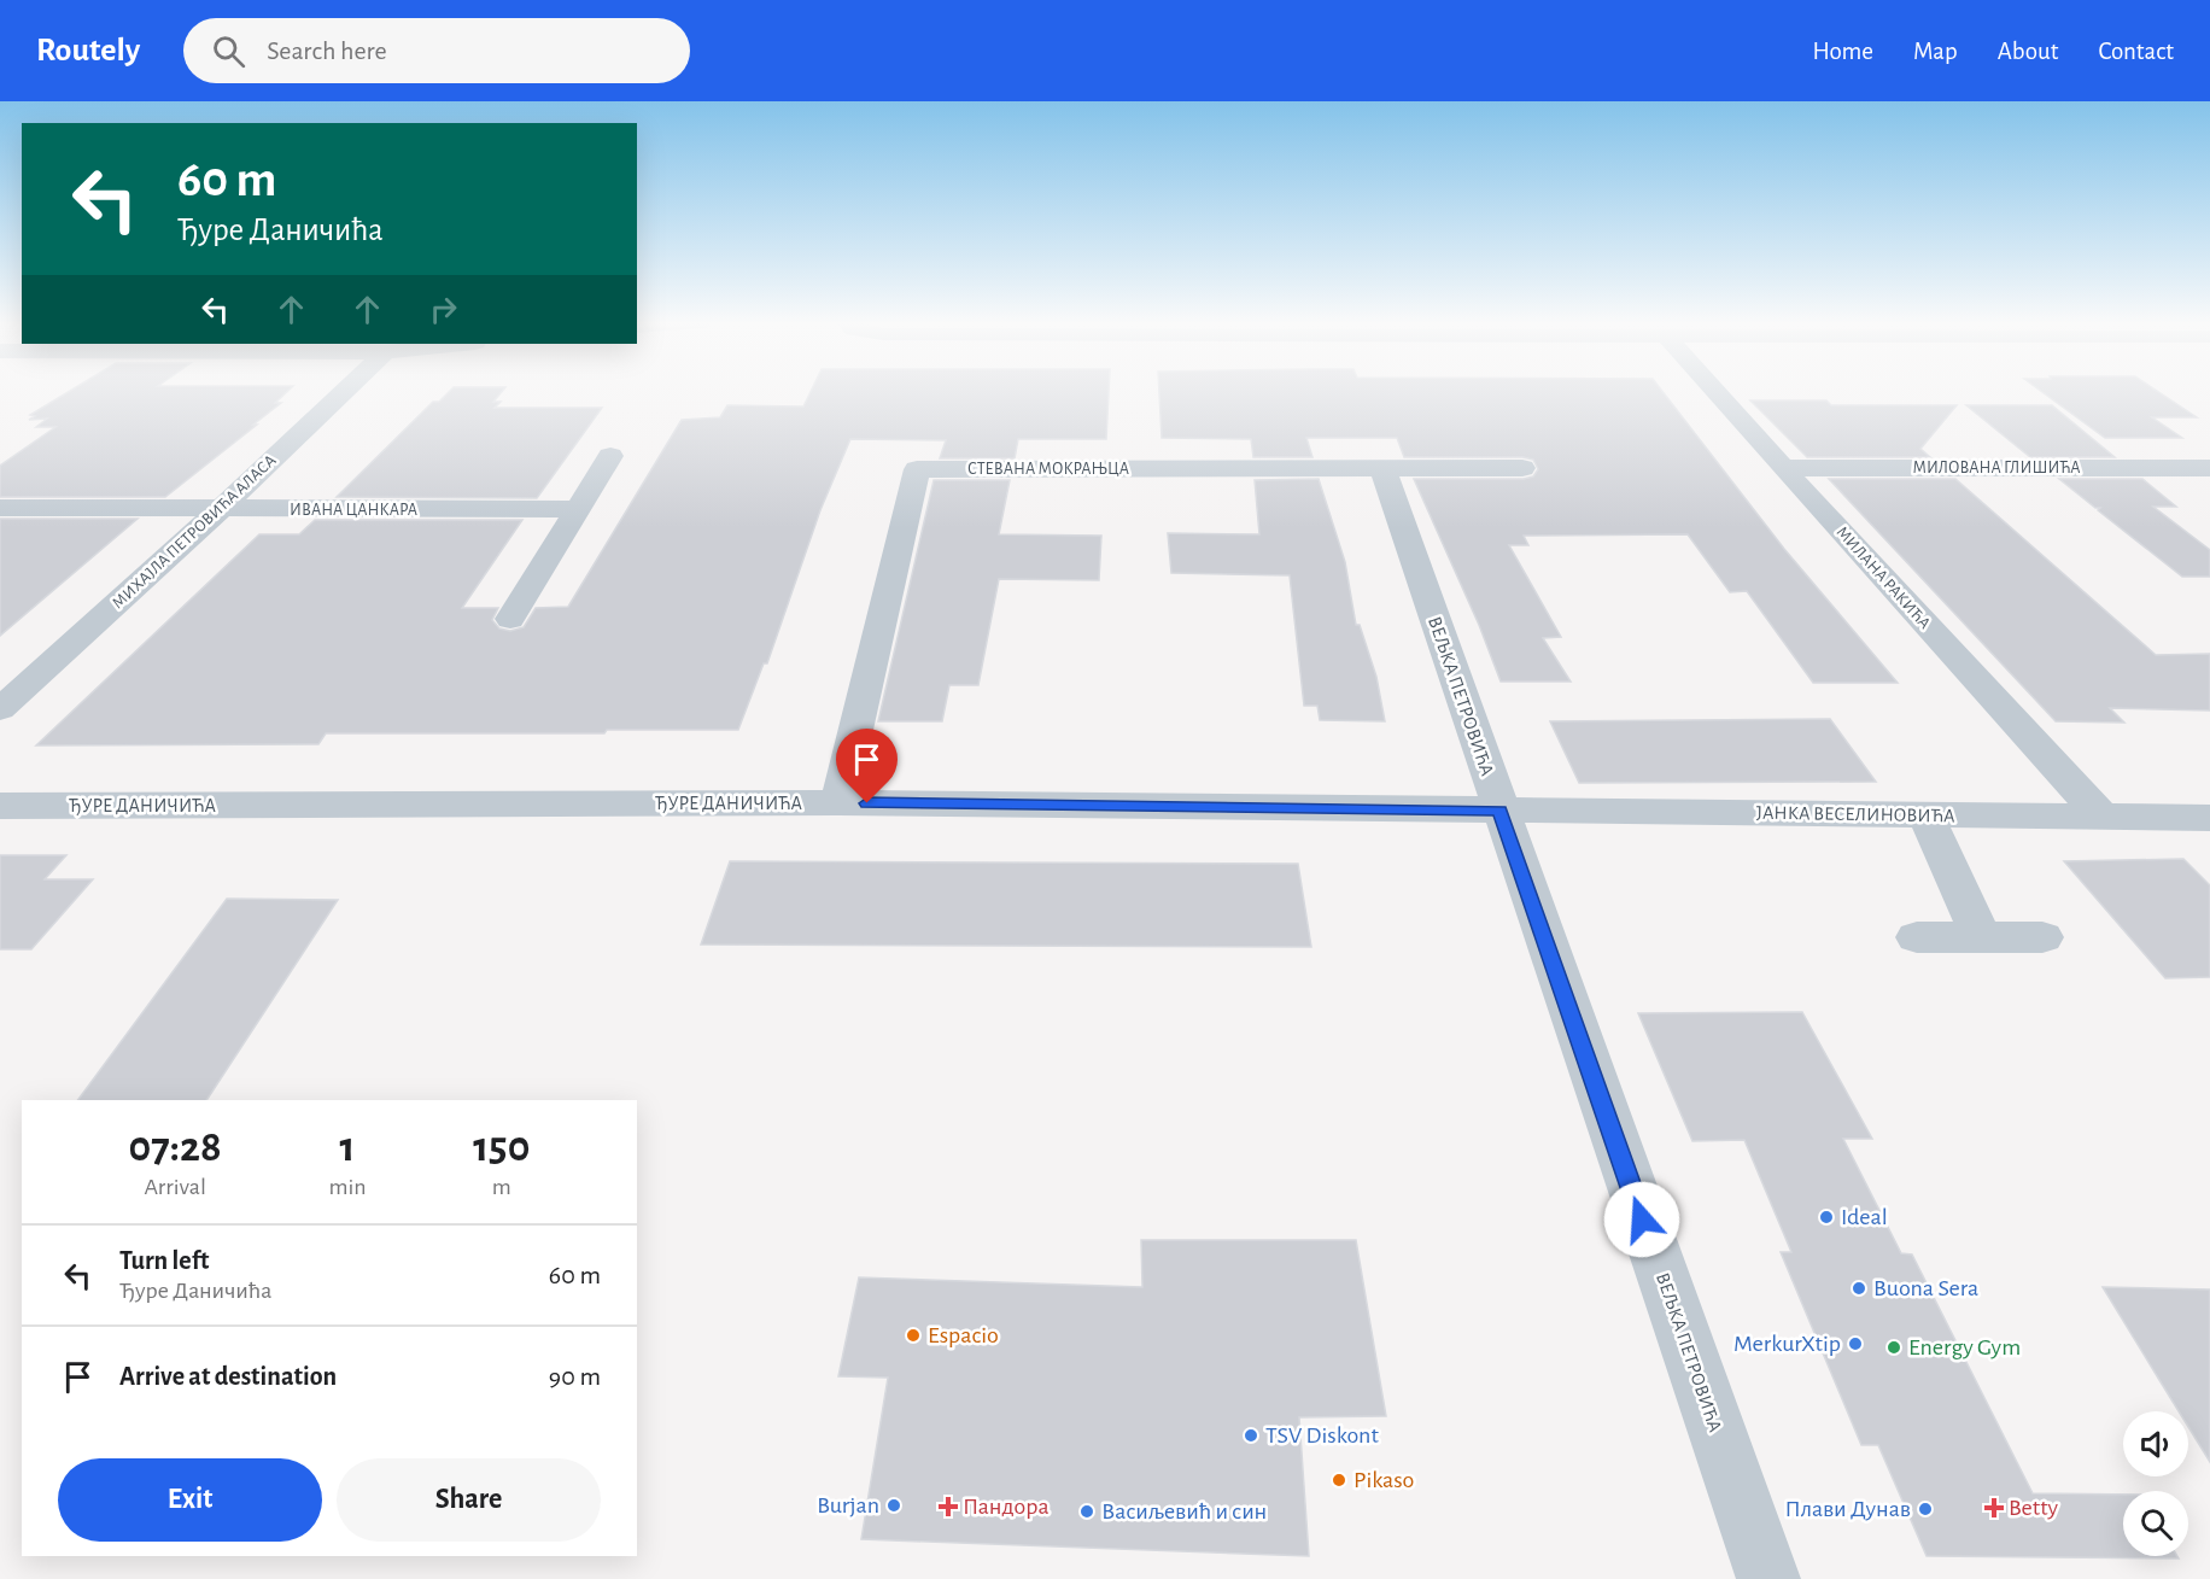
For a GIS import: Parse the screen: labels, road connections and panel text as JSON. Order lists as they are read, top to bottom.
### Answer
{
  "streets": {
    "street": [
      "МИЛОВАНА ГЛИШИЋА",
      "СТЕВАНА МОКРАЊЦА",
      "ИВАНА ЦАНКАРА",
      "МИХАЈЛА ПЕТРОВИЋА АЛАСА",
      "МИЛАНА РАКИЋА",
      "ВЕЉКА ПЕТРОВИЋА",
      "ЂУРЕ ДАНИЧИЋА",
      "ЈАНКА ВЕСЕЛИНОВИЋА"
    ]
  },
  "crossings": [
    ["МИЛОВАНА ГЛИШИЋА", "МИЛАНА РАКИЋА"],
    ["СТЕВАНА МОКРАЊЦА", "ВЕЉКА ПЕТРОВИЋА"],
    ["СТЕВАНА МОКРАЊЦА", "ЂУРЕ ДАНИЧИЋА"],
    ["ИВАНА ЦАНКАРА", "МИХАЈЛА ПЕТРОВИЋА АЛАСА"],
    ["МИЛАНА РАКИЋА", "ЈАНКА ВЕСЕЛИНОВИЋА"],
    ["ВЕЉКА ПЕТРОВИЋА", "ЂУРЕ ДАНИЧИЋА"],
    ["ВЕЉКА ПЕТРОВИЋА", "ЈАНКА ВЕСЕЛИНОВИЋА"],
    ["ЂУРЕ ДАНИЧИЋА", "ЈАНКА ВЕСЕЛИНОВИЋА"]
  ],
  "places": {
    "other": [
      "Ideal",
      "Buona Sera",
      "Espacio",
      "MerkurXtip",
      "Energy Gym",
      "TSV Diskont",
      "Pikaso",
      "Burjan",
      "Плави Дунав",
      "Васиљевић и син"
    ],
    "health": ["Пандора", "Betty"]
  },
  "page": {
    "header": "Routely",
    "search": "Search here",
    "nav": [
      "Home",
      "Map",
      "About",
      "Contact"
    ],
    "turn": ["60 m", "Ђуре Даничића"],
    "eta": [
      "07:28",
      "Arrival",
      "1",
      "min",
      "150",
      "m"
    ],
    "list": [
      {
        "name": "Turn left",
        "note": "Ђуре Даничића",
        "value": "60 m"
      },
      {
        "name": "Arrive at destination",
        "value": "90 m"
      }
    ],
    "buttons": ["Exit", "Share"]
  }
}
